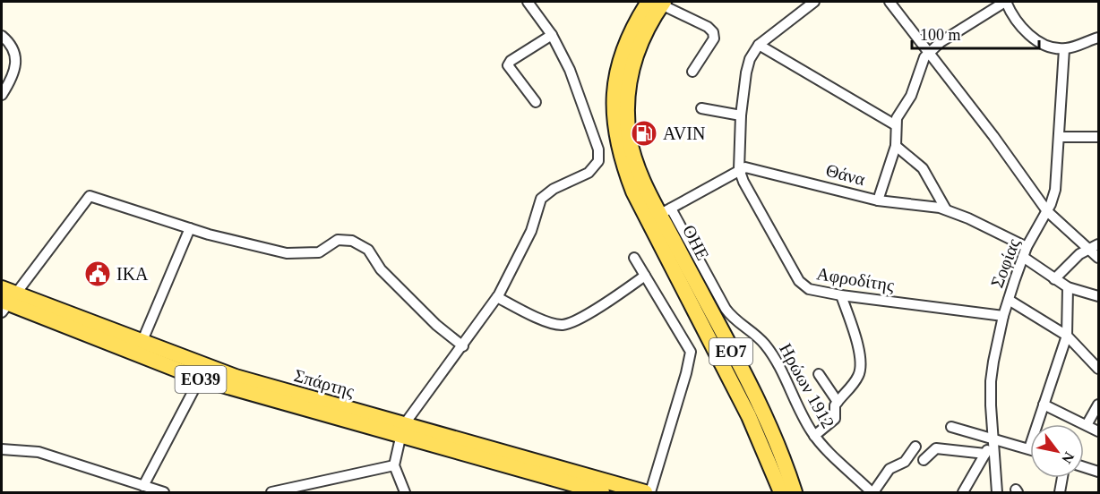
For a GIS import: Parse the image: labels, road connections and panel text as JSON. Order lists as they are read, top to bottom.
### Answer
{
  "streets": {
    "main road": [
      "ΟΗΕ",
      "ΕΟ7",
      "ΕΟ39",
      "Σπάρτης"
    ],
    "street": [
      "Θάνα",
      "Σοφίας",
      "Αφροδίτης",
      "Ηρώων 1912"
    ]
  },
  "crossings": [
    ["Θάνα", "Σοφίας"],
    ["Θάνα", "Αφροδίτης"],
    ["ΟΗΕ", "Ηρώων 1912"],
    ["Σοφίας", "Αφροδίτης"]
  ],
  "places": {
    "fuel station": ["AVIN"],
    "public building": ["ΙΚΑ"]
  },
  "scale_bar": "100 m",
  "north": "bottom right"
}
